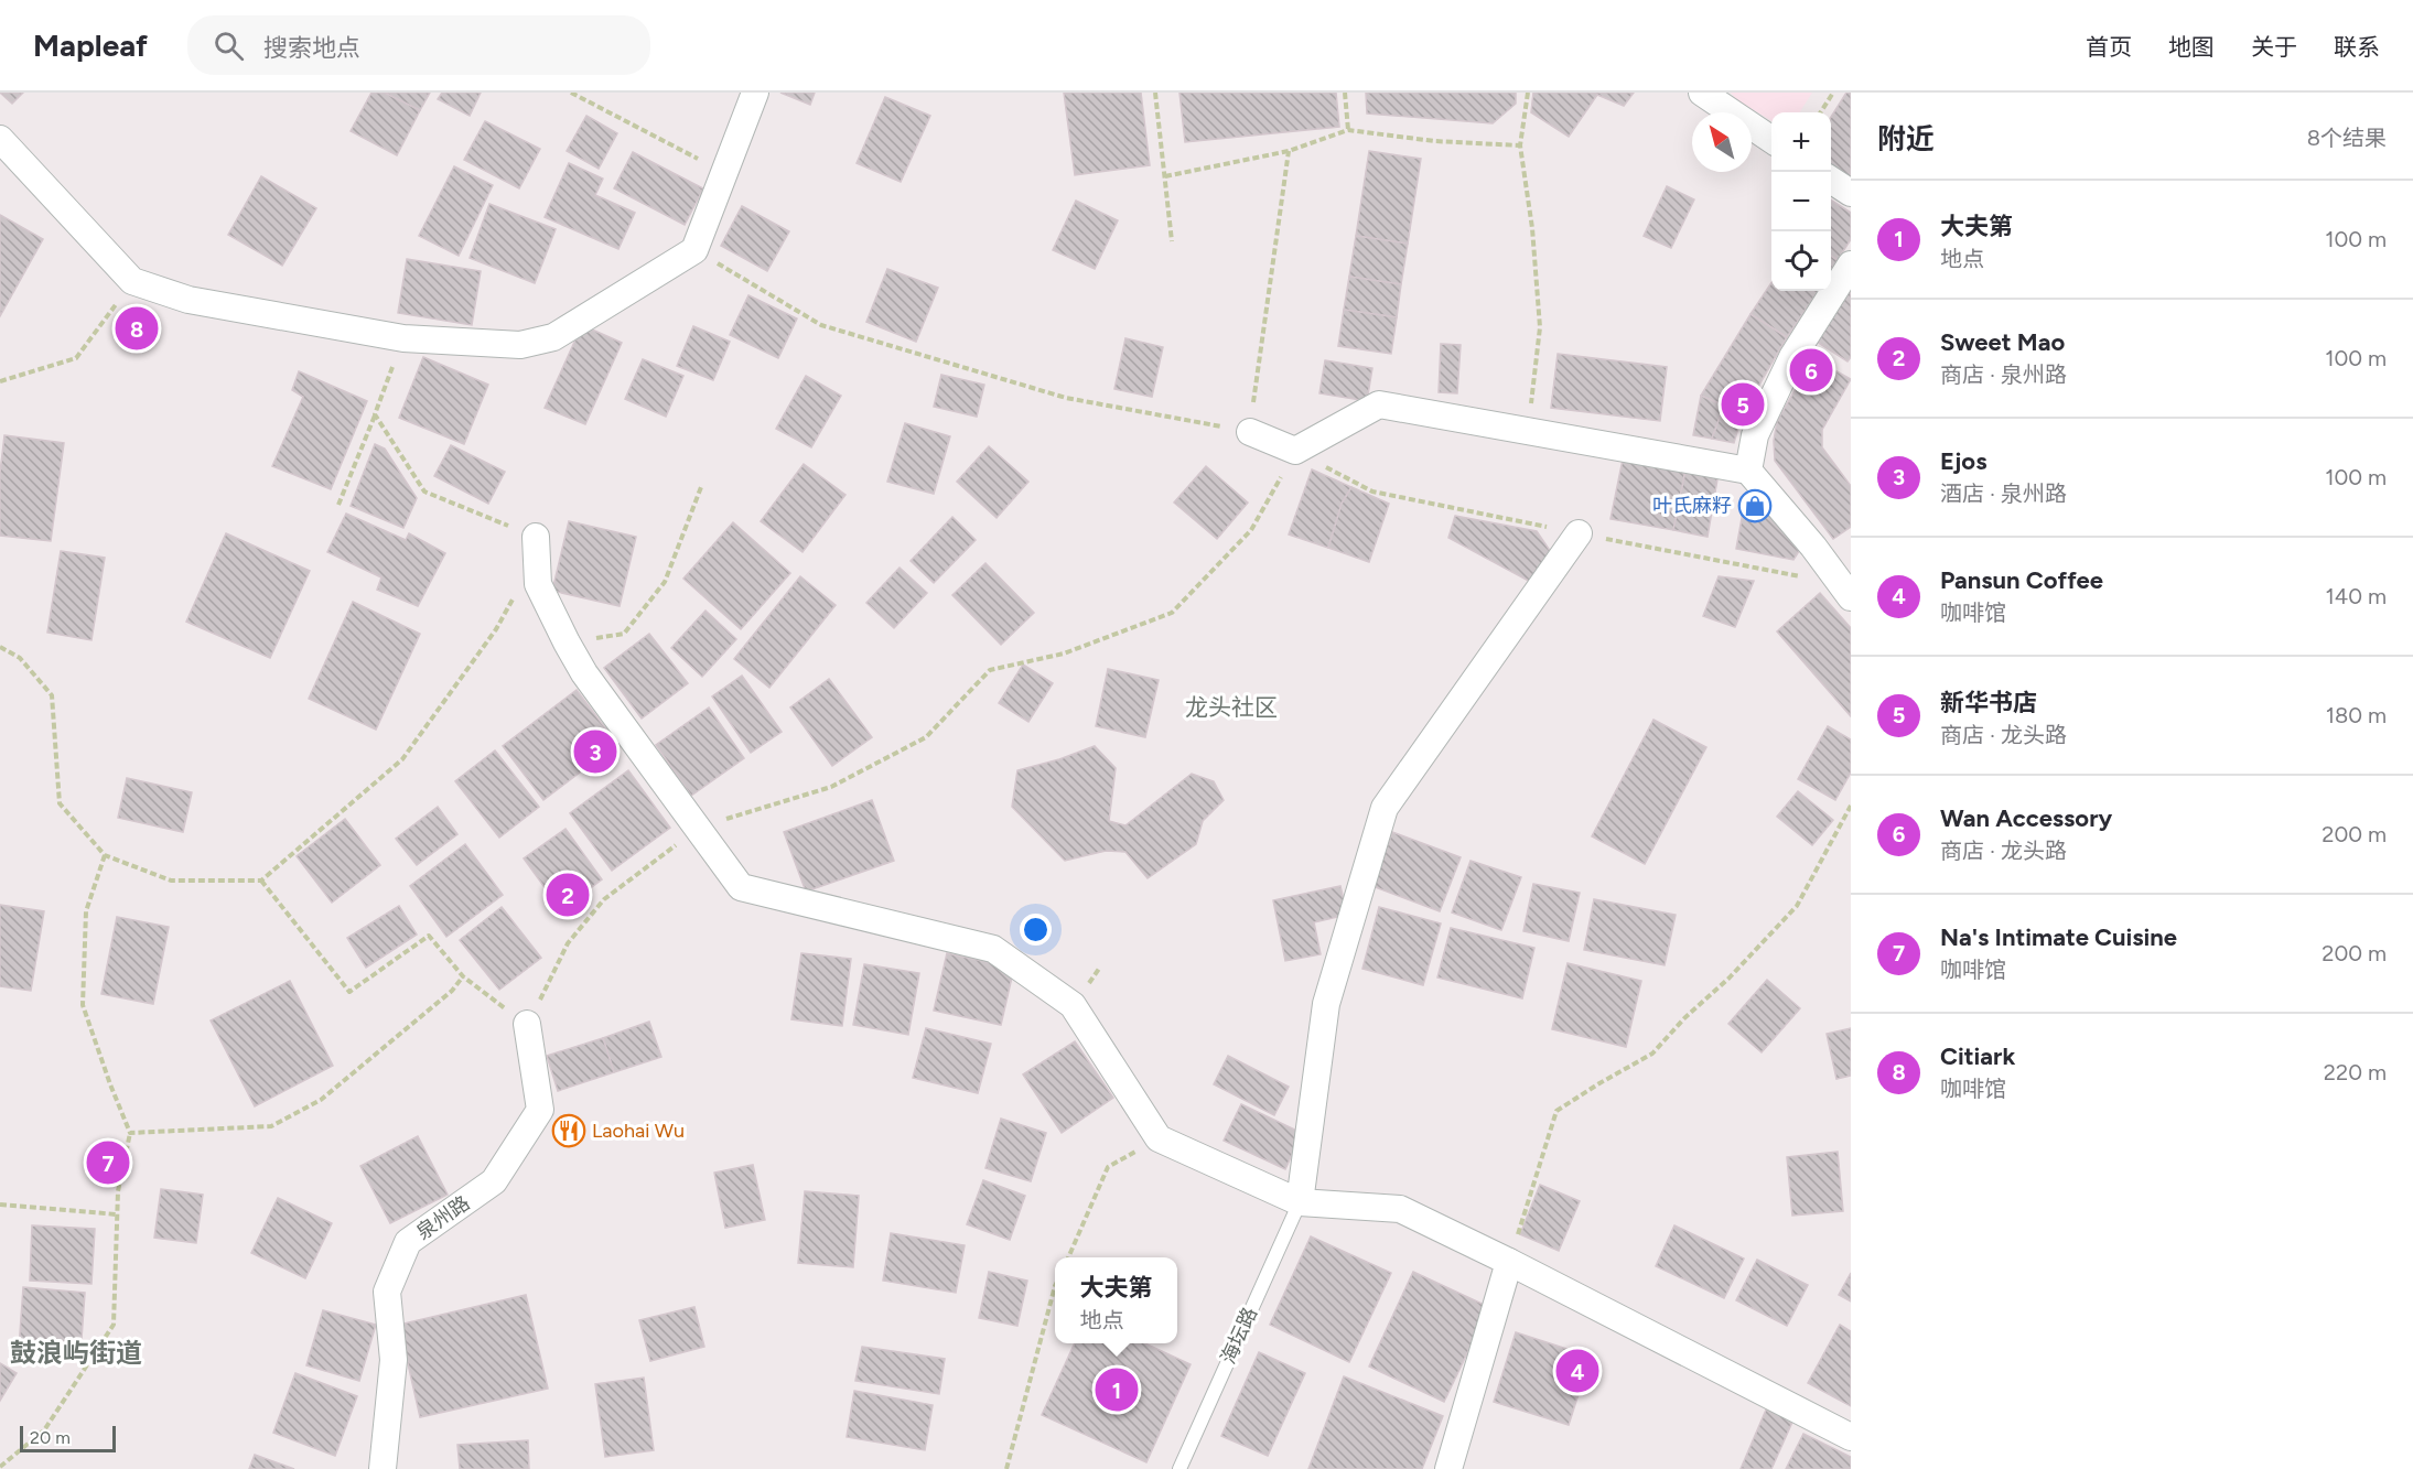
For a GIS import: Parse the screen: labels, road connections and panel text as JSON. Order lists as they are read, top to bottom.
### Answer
{
  "streets": {
    "street": ["泉州路"],
    "lane": ["海坛路"]
  },
  "districts": ["龙头社区", "鼓浪屿街道"],
  "places": {
    "shop": ["叶氏麻籽"],
    "restaurant": ["Laohai Wu"]
  },
  "scale_bar": "20 m",
  "north": "top left",
  "page": {
    "header": "Mapleaf",
    "search": "搜索地点",
    "nav": [
      "首页",
      "地图",
      "关于",
      "联系"
    ],
    "heading": ["附近", "8个结果"],
    "map_buttons": ["+", "−"],
    "list": [
      {
        "mark": "1",
        "name": "大夫第",
        "note": "地点",
        "value": "100 m"
      },
      {
        "mark": "2",
        "name": "Sweet Mao",
        "note": "商店 · 泉州路",
        "value": "100 m"
      },
      {
        "mark": "3",
        "name": "Ejos",
        "note": "酒店 · 泉州路",
        "value": "100 m"
      },
      {
        "mark": "4",
        "name": "Pansun Coffee",
        "note": "咖啡馆",
        "value": "140 m"
      },
      {
        "mark": "5",
        "name": "新华书店",
        "note": "商店 · 龙头路",
        "value": "180 m"
      },
      {
        "mark": "6",
        "name": "Wan Accessory",
        "note": "商店 · 龙头路",
        "value": "200 m"
      },
      {
        "mark": "7",
        "name": "Na's Intimate Cuisine",
        "note": "咖啡馆",
        "value": "200 m"
      },
      {
        "mark": "8",
        "name": "Citiark",
        "note": "咖啡馆",
        "value": "220 m"
      }
    ],
    "pins": [
      "8",
      "6",
      "5",
      "3",
      "2",
      "7",
      "4",
      "1"
    ],
    "popup": ["大夫第", "地点"],
    "scale": "20 m"
  }
}
